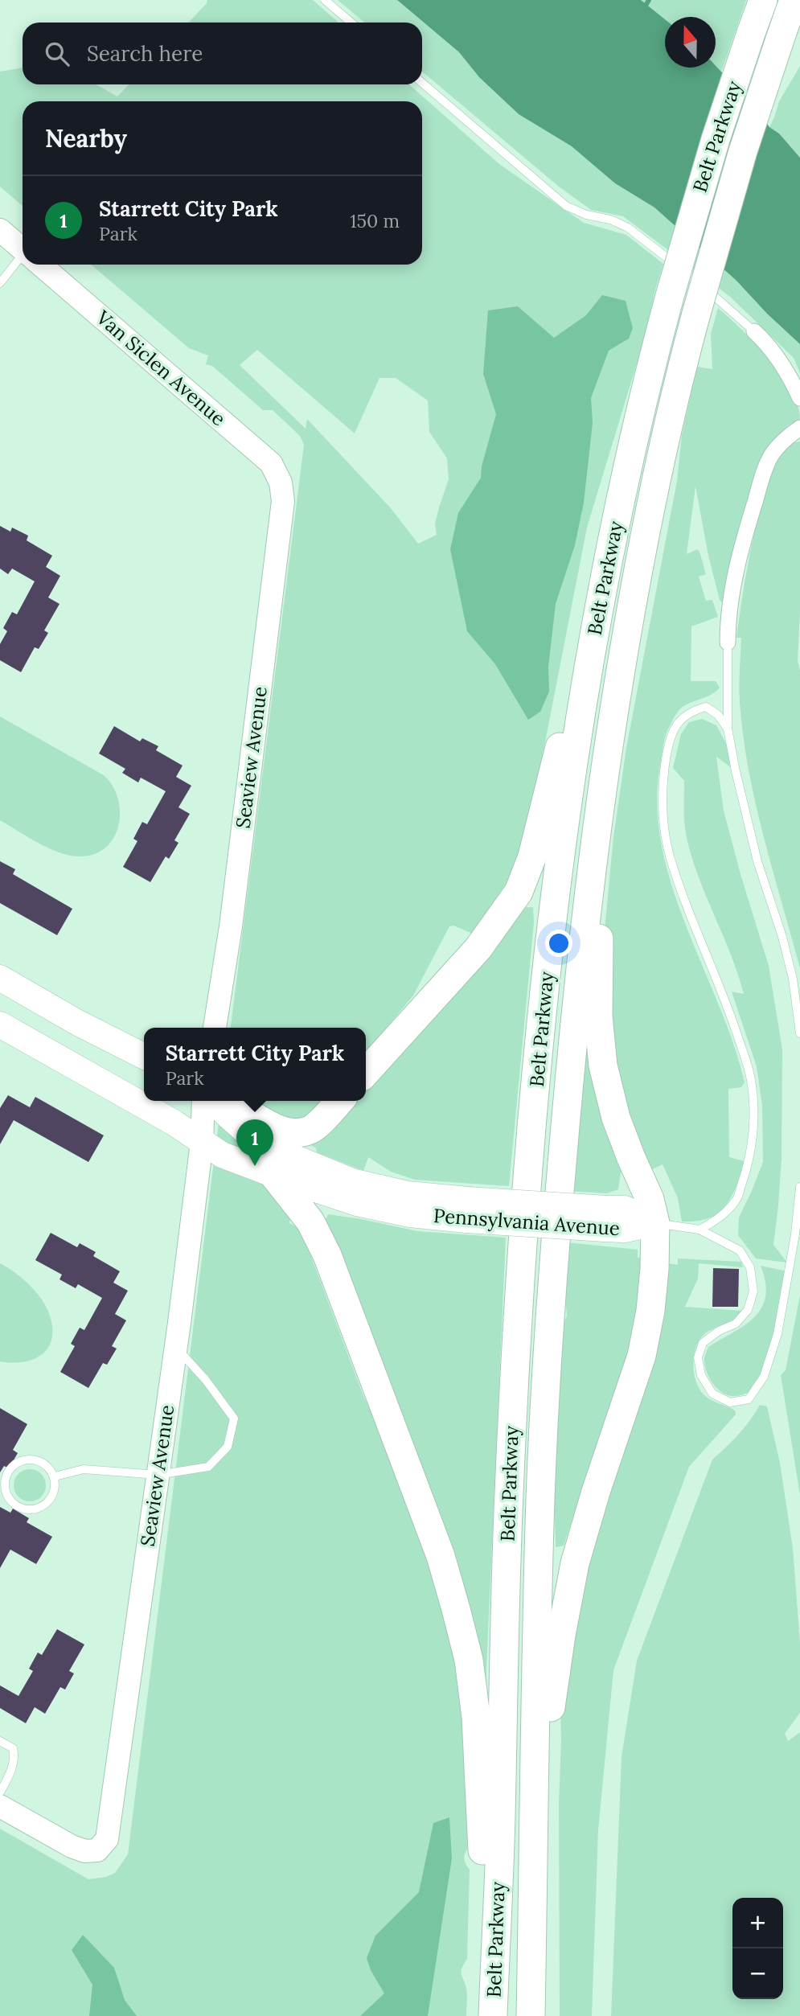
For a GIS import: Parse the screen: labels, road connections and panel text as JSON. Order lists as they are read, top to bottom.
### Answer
{
  "streets": {
    "highway": ["Belt Parkway"],
    "main road": ["Pennsylvania Avenue"],
    "street": ["Van Siclen Avenue", "Seaview Avenue"]
  },
  "crossings": [
    ["Van Siclen Avenue", "Seaview Avenue"],
    ["Seaview Avenue", "Pennsylvania Avenue"]
  ],
  "north": "top",
  "page": {
    "search": "Search here",
    "heading": "Nearby",
    "list": [
      {
        "mark": "1",
        "name": "Starrett City Park",
        "note": "Park",
        "value": "150 m"
      }
    ],
    "popup": ["Starrett City Park", "Park"],
    "pins": "1",
    "map_buttons": ["+", "−"]
  }
}
